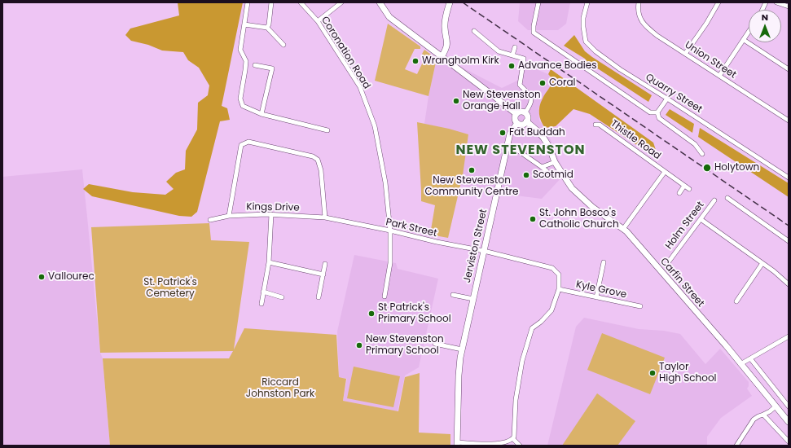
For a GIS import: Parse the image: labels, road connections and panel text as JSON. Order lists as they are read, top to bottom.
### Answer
{
  "streets": {
    "main road": ["Jerviston Street", "Carfin Street"],
    "street": [
      "Coronation Road",
      "Union Street",
      "Quarry Street",
      "Thistle Road",
      "Kings Drive",
      "Holm Street",
      "Park Street",
      "Kyle Grove"
    ]
  },
  "crossings": [
    ["Coronation Road", "Park Street"],
    ["Kings Drive", "Park Street"],
    ["Park Street", "Jerviston Street"],
    ["Park Street", "Kyle Grove"],
    ["Jerviston Street", "Carfin Street"]
  ],
  "districts": ["NEW STEVENSTON"],
  "parks": ["St. Patrick's Cemetery", "Riccard Johnston Park"],
  "places": [
    "Wrangholm Kirk",
    "Advance Bodies",
    "Coral",
    "New Stevenston Orange Hall",
    "Fat Buddah",
    "Holytown",
    "New Stevenston Community Centre",
    "Scotmid",
    "St. John Bosco's Catholic Church",
    "Vallourec",
    "St Patrick's Primary School",
    "New Stevenston Primary School",
    "Taylor High School"
  ],
  "north": "top"
}
